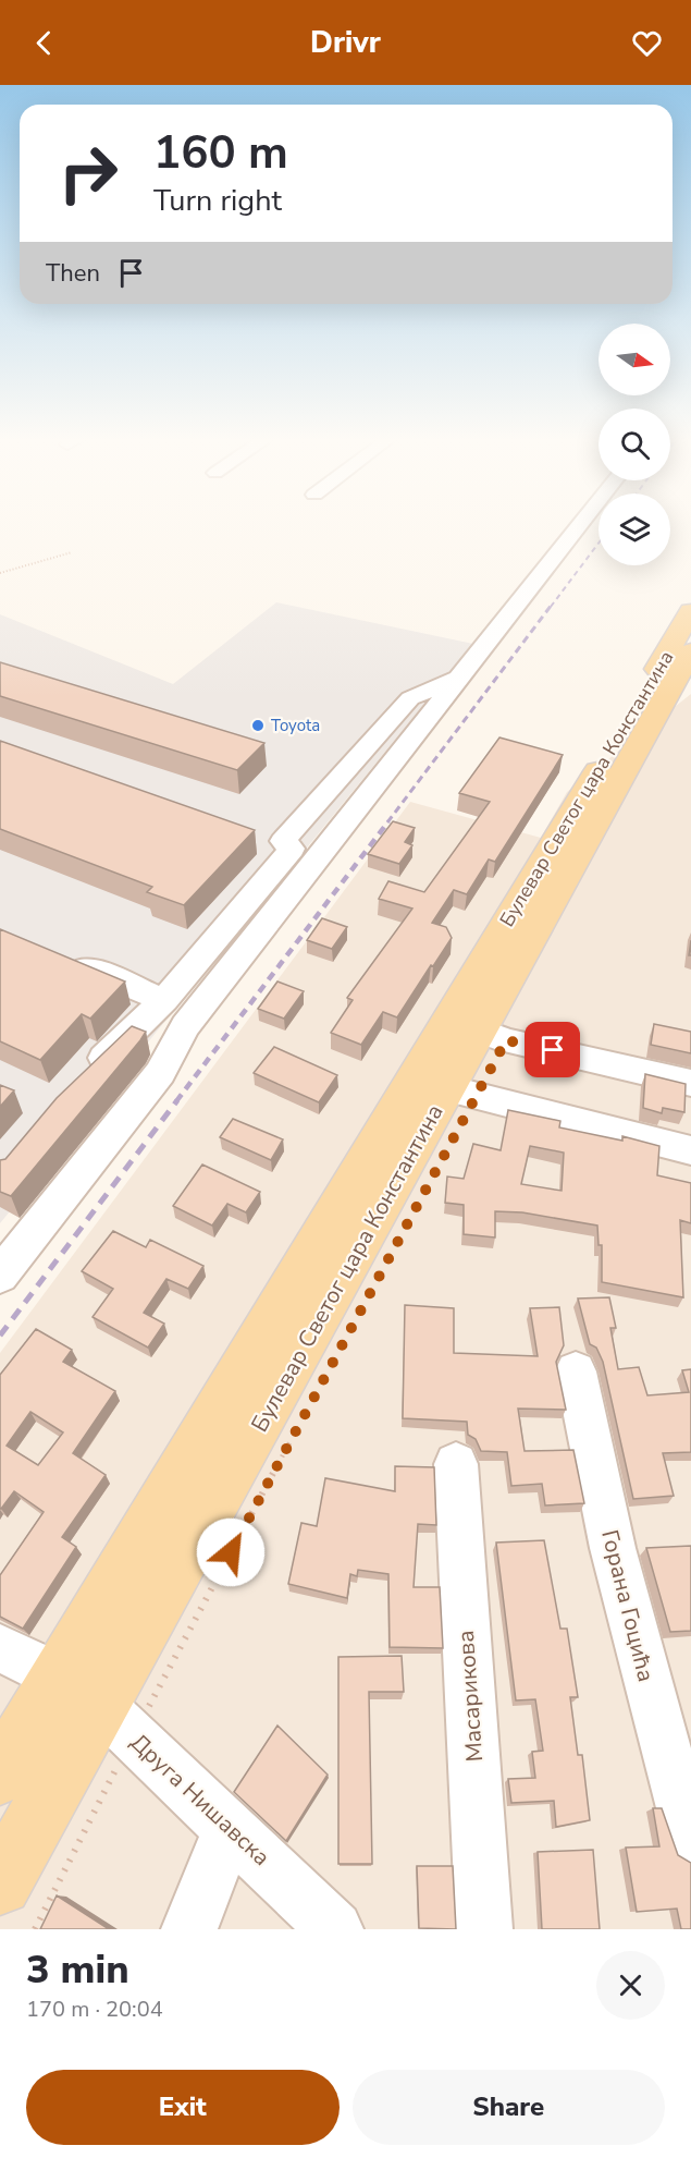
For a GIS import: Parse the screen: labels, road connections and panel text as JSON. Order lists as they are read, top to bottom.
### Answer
{
  "streets": {
    "main road": ["Булевар Светог цара Константина"],
    "street": ["Горана Гоцића", "Масарикова", "Друга Нишавска"]
  },
  "crossings": [
    ["Булевар Светог цара Константина", "Друга Нишавска"]
  ],
  "places": ["Toyota"],
  "north": "right",
  "page": {
    "header": "Drivr",
    "turn": ["160 m", "Turn right"],
    "then": "Then",
    "heading": ["3 min", "170 m · 20:04"],
    "buttons": ["Exit", "Share"]
  }
}
